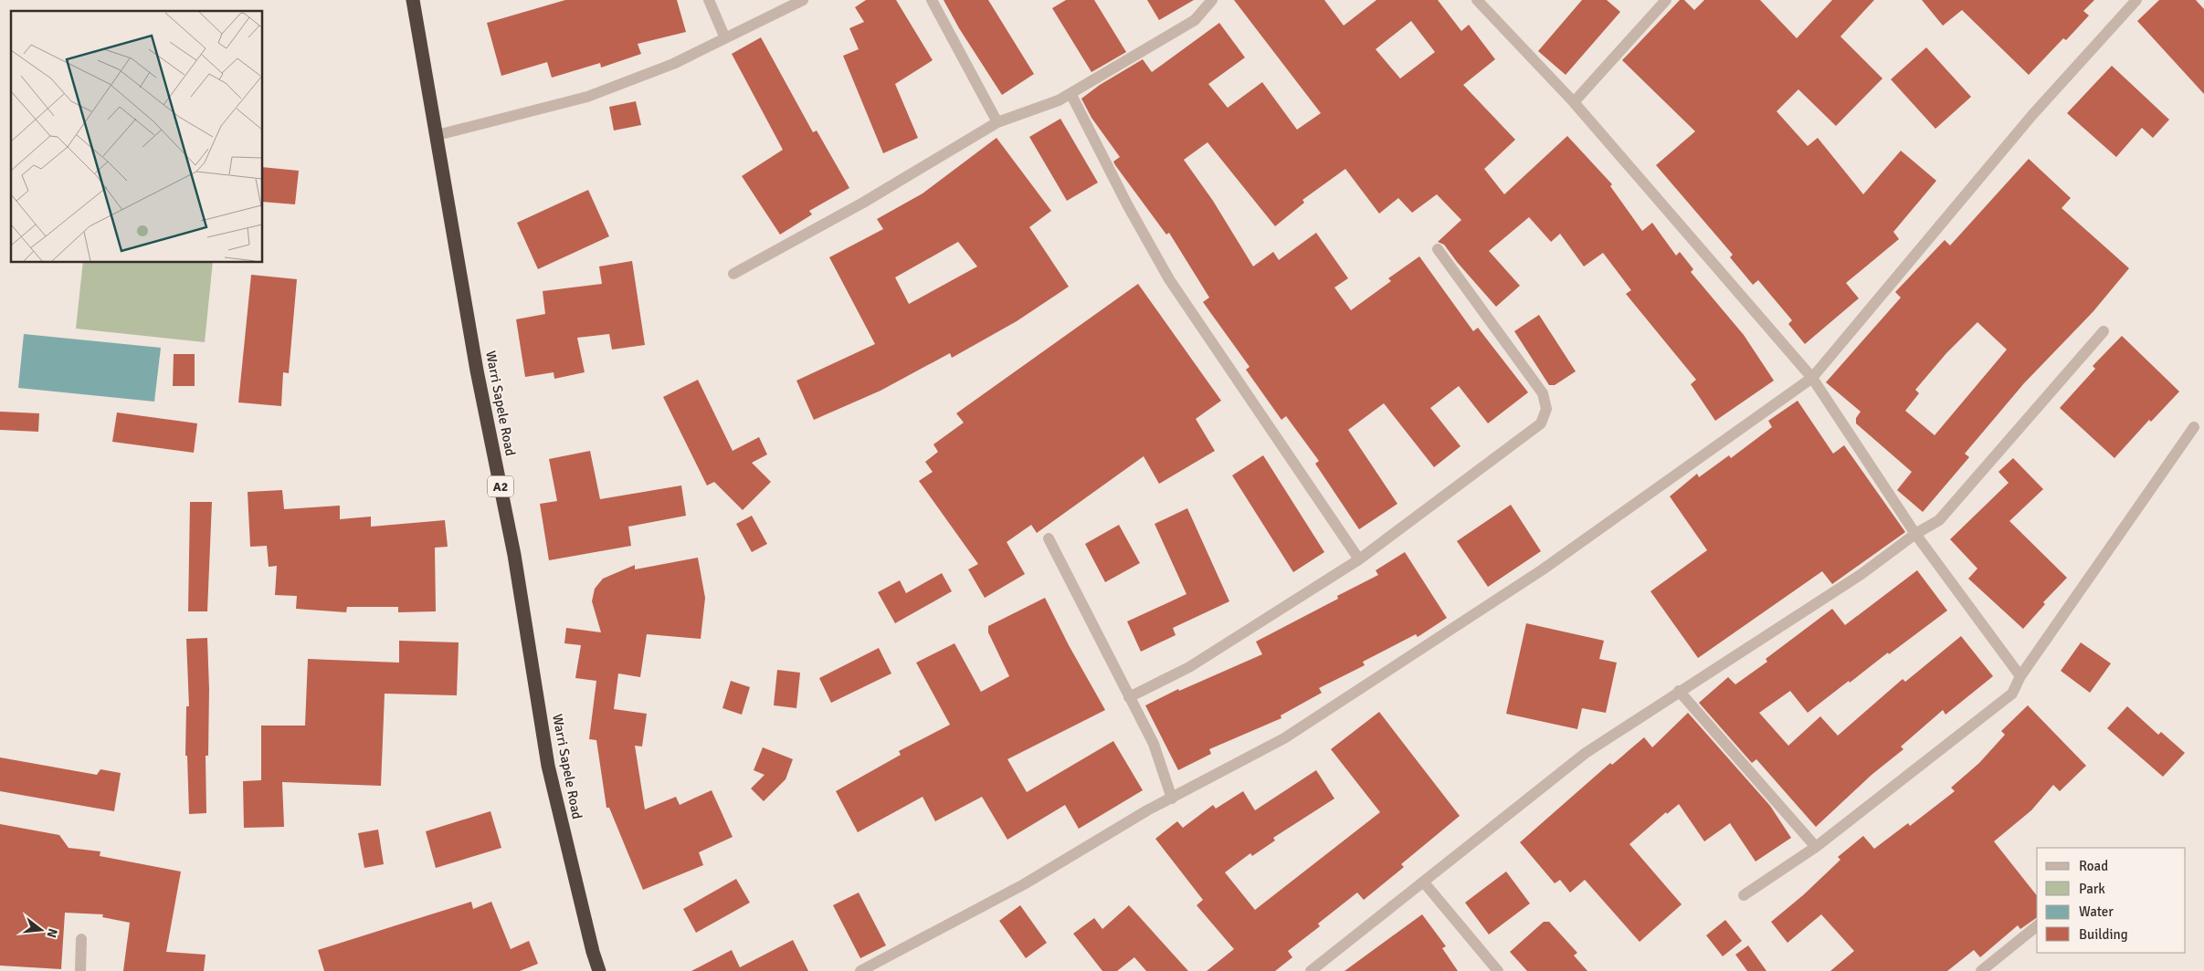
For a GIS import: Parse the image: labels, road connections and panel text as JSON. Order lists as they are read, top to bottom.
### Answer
{
  "streets": {
    "highway": ["Warri Sapele Road", "A2"]
  },
  "legend": [
    "Road",
    "Park",
    "Water",
    "Building"
  ],
  "north": "right"
}
